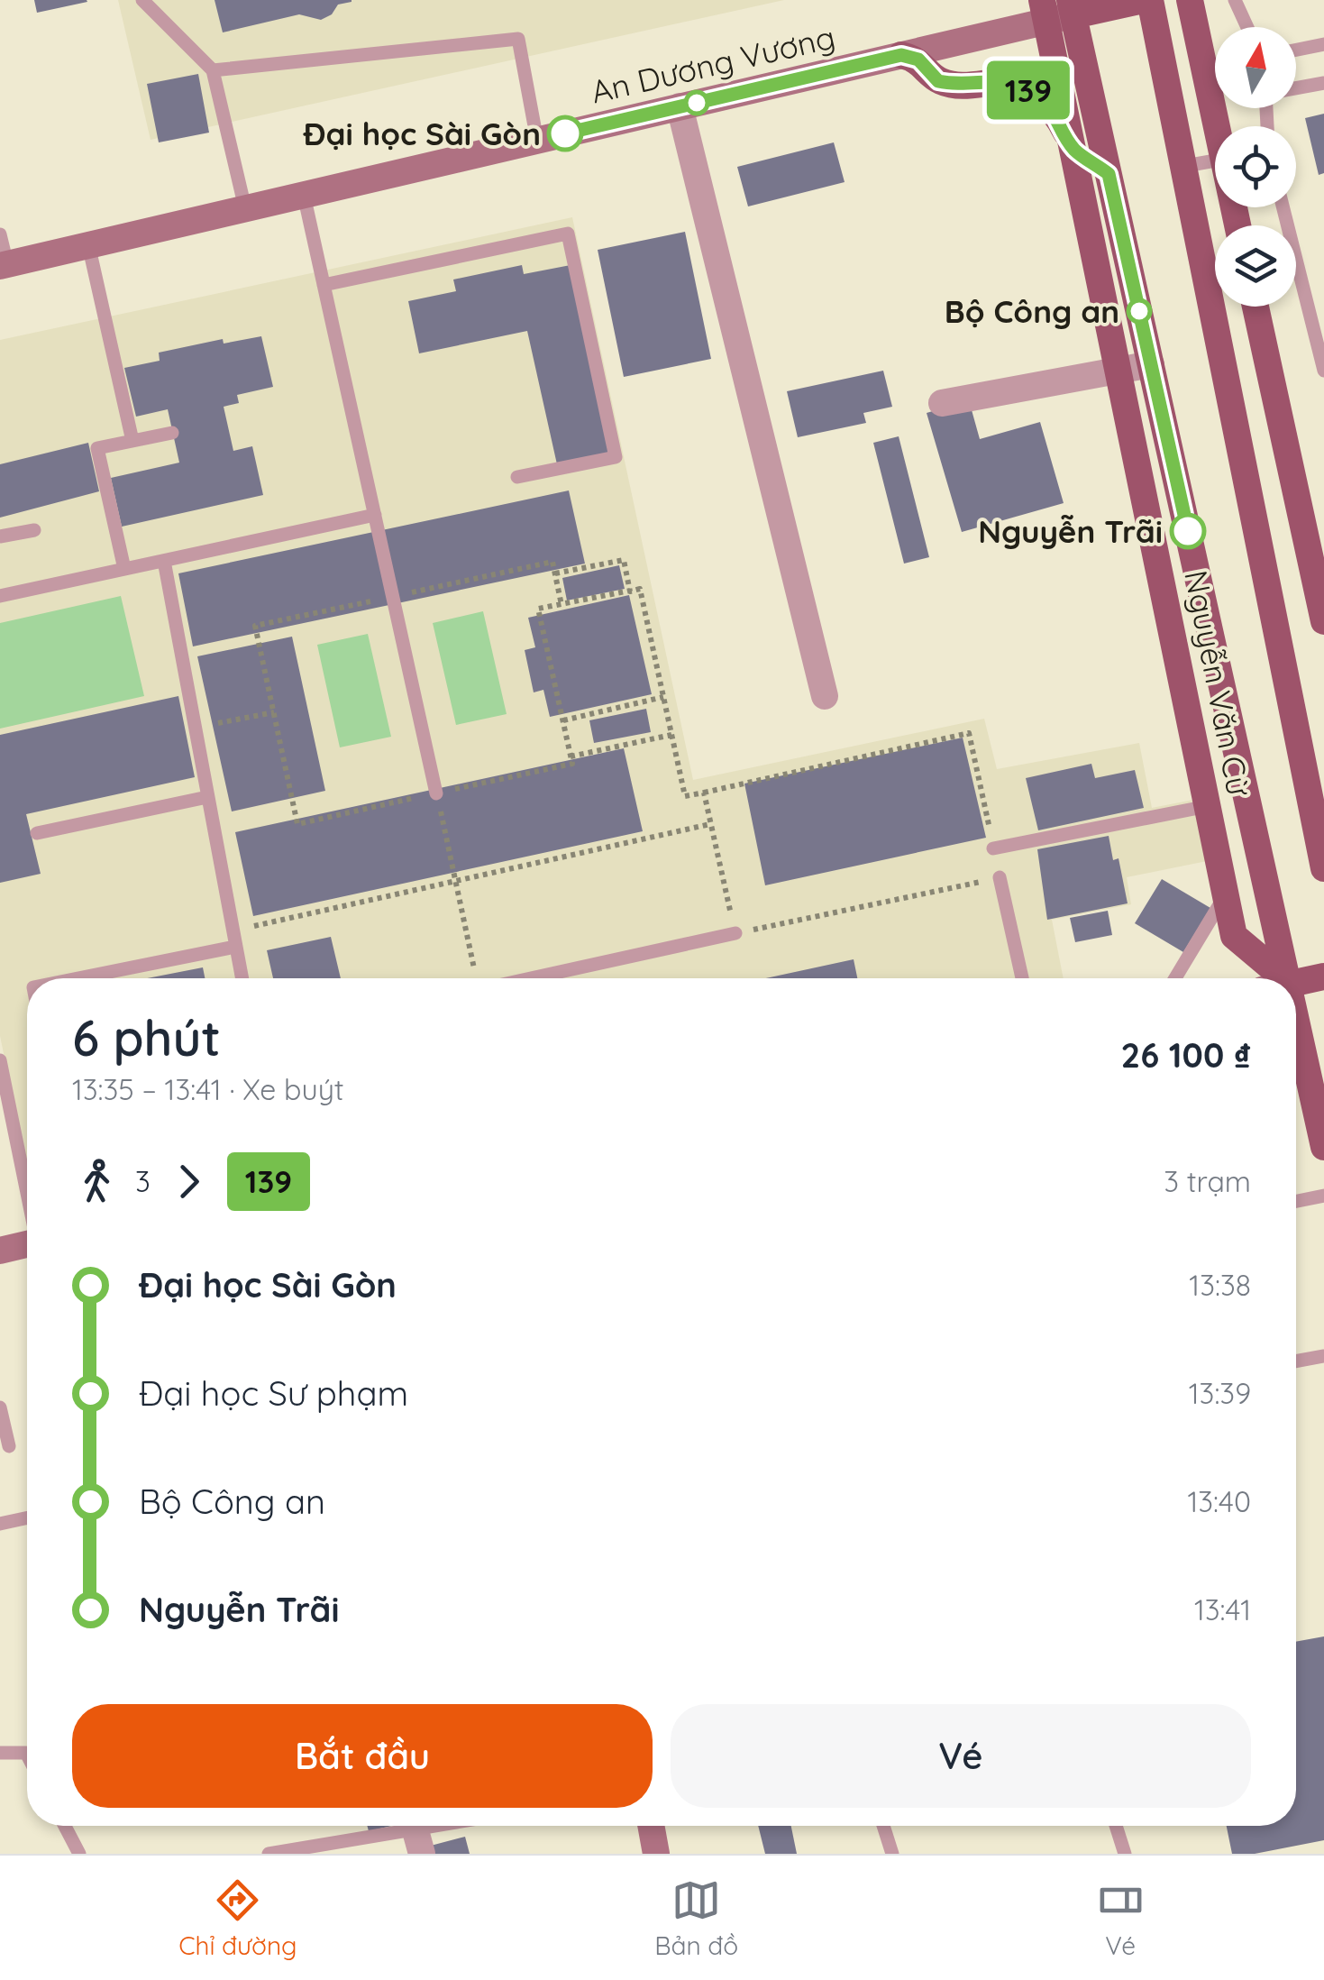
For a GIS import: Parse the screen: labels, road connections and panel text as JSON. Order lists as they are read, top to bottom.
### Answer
{
  "streets": {
    "main road": ["An Dương Vương", "Nguyễn Văn Cừ"]
  },
  "crossings": [
    ["An Dương Vương", "Nguyễn Văn Cừ"]
  ],
  "places": ["Đại học Sài Gòn", "Bộ Công an", "Nguyễn Trãi"],
  "lines": ["bus line 139"],
  "north": "top",
  "page": {
    "on_map": "139",
    "heading": ["6 phút", "13:35 – 13:41 · Xe buýt", "26 100 ₫"],
    "legs": ["3", "139", "3 trạm"],
    "list": [
      {
        "name": "Đại học Sài Gòn",
        "value": "13:38"
      },
      {
        "name": "Đại học Sư phạm",
        "value": "13:39"
      },
      {
        "name": "Bộ Công an",
        "value": "13:40"
      },
      {
        "name": "Nguyễn Trãi",
        "value": "13:41"
      }
    ],
    "buttons": ["Bắt đầu", "Vé"],
    "tabs": ["Chỉ đường", "Bản đồ", "Vé"]
  }
}
